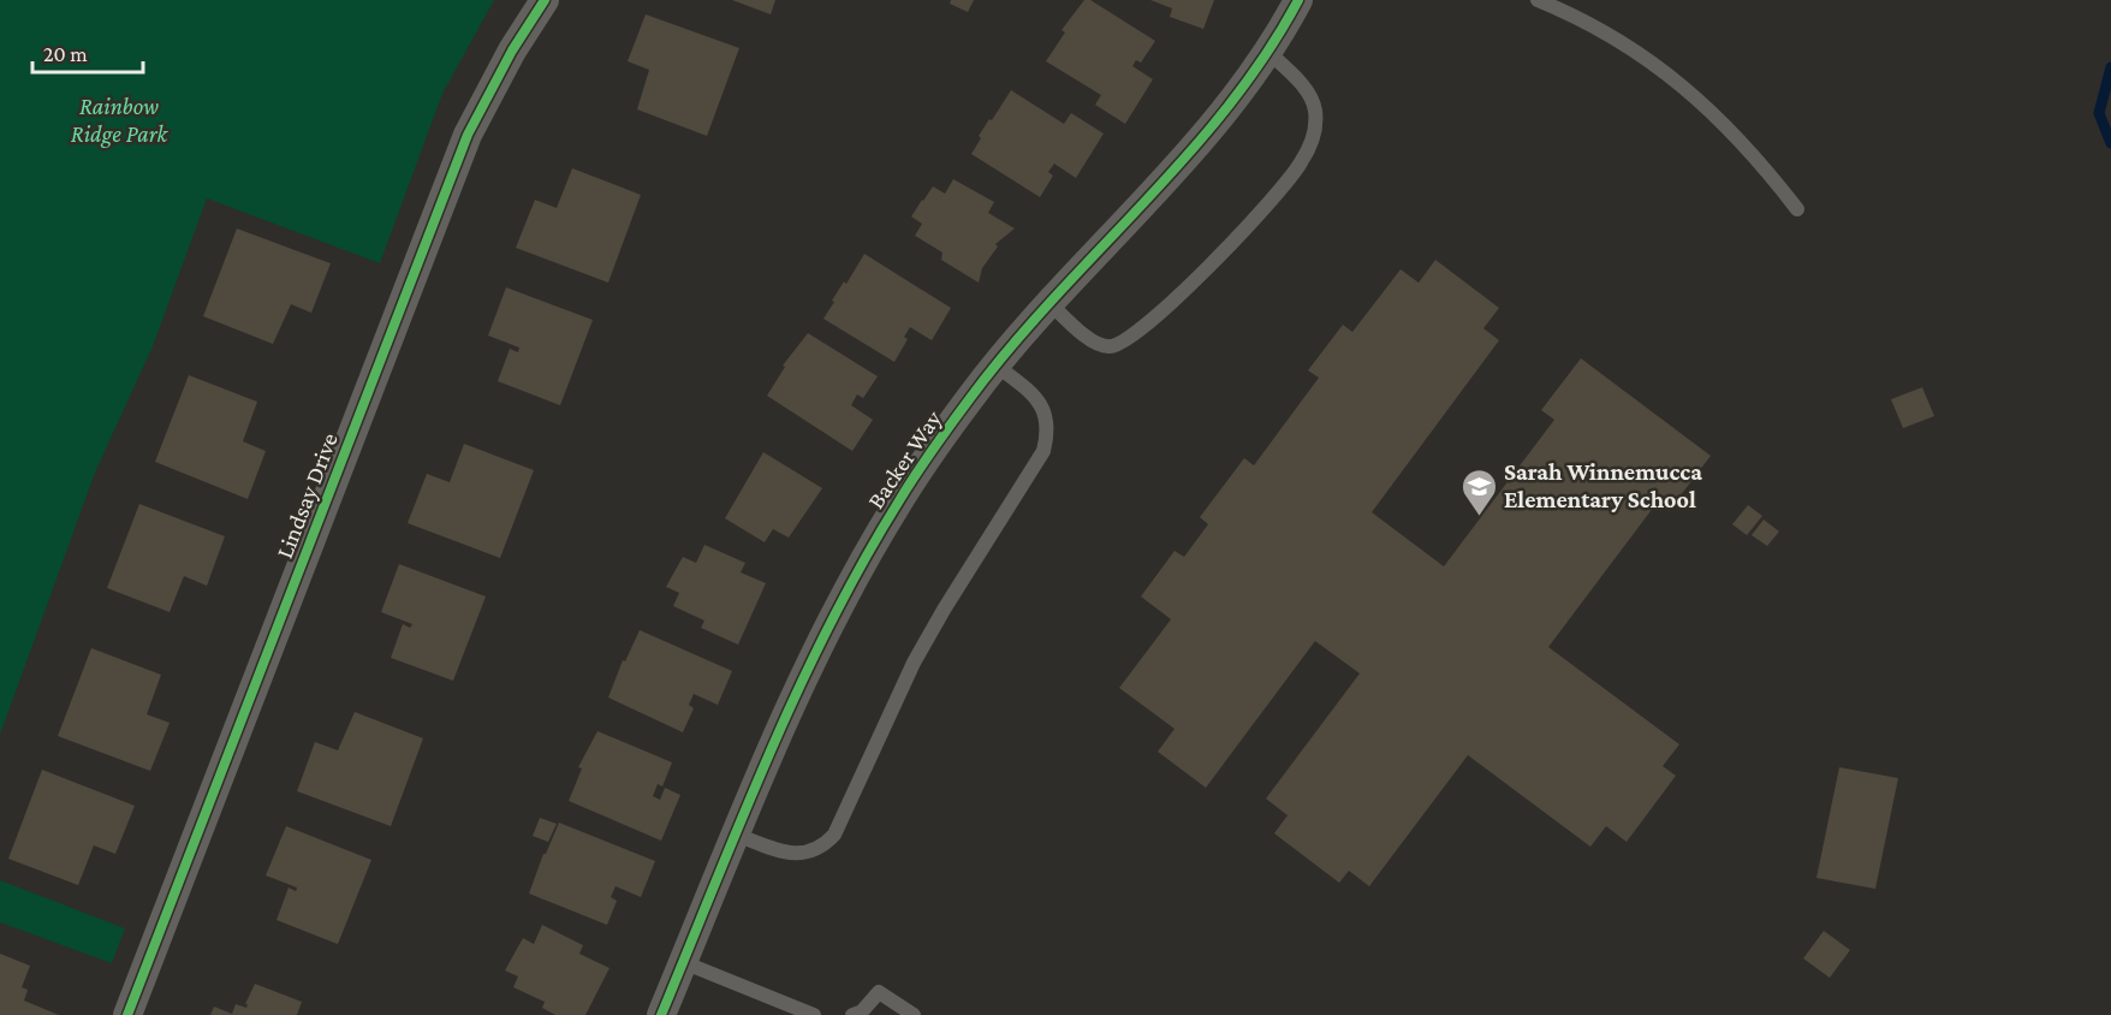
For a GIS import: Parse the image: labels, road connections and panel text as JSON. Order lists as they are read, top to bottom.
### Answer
{
  "streets": {
    "street": ["Backer Way", "Lindsay Drive"]
  },
  "parks": ["Rainbow Ridge Park"],
  "places": {
    "school or university": ["Sarah Winnemucca Elementary School"]
  },
  "scale_bar": "20 m"
}
